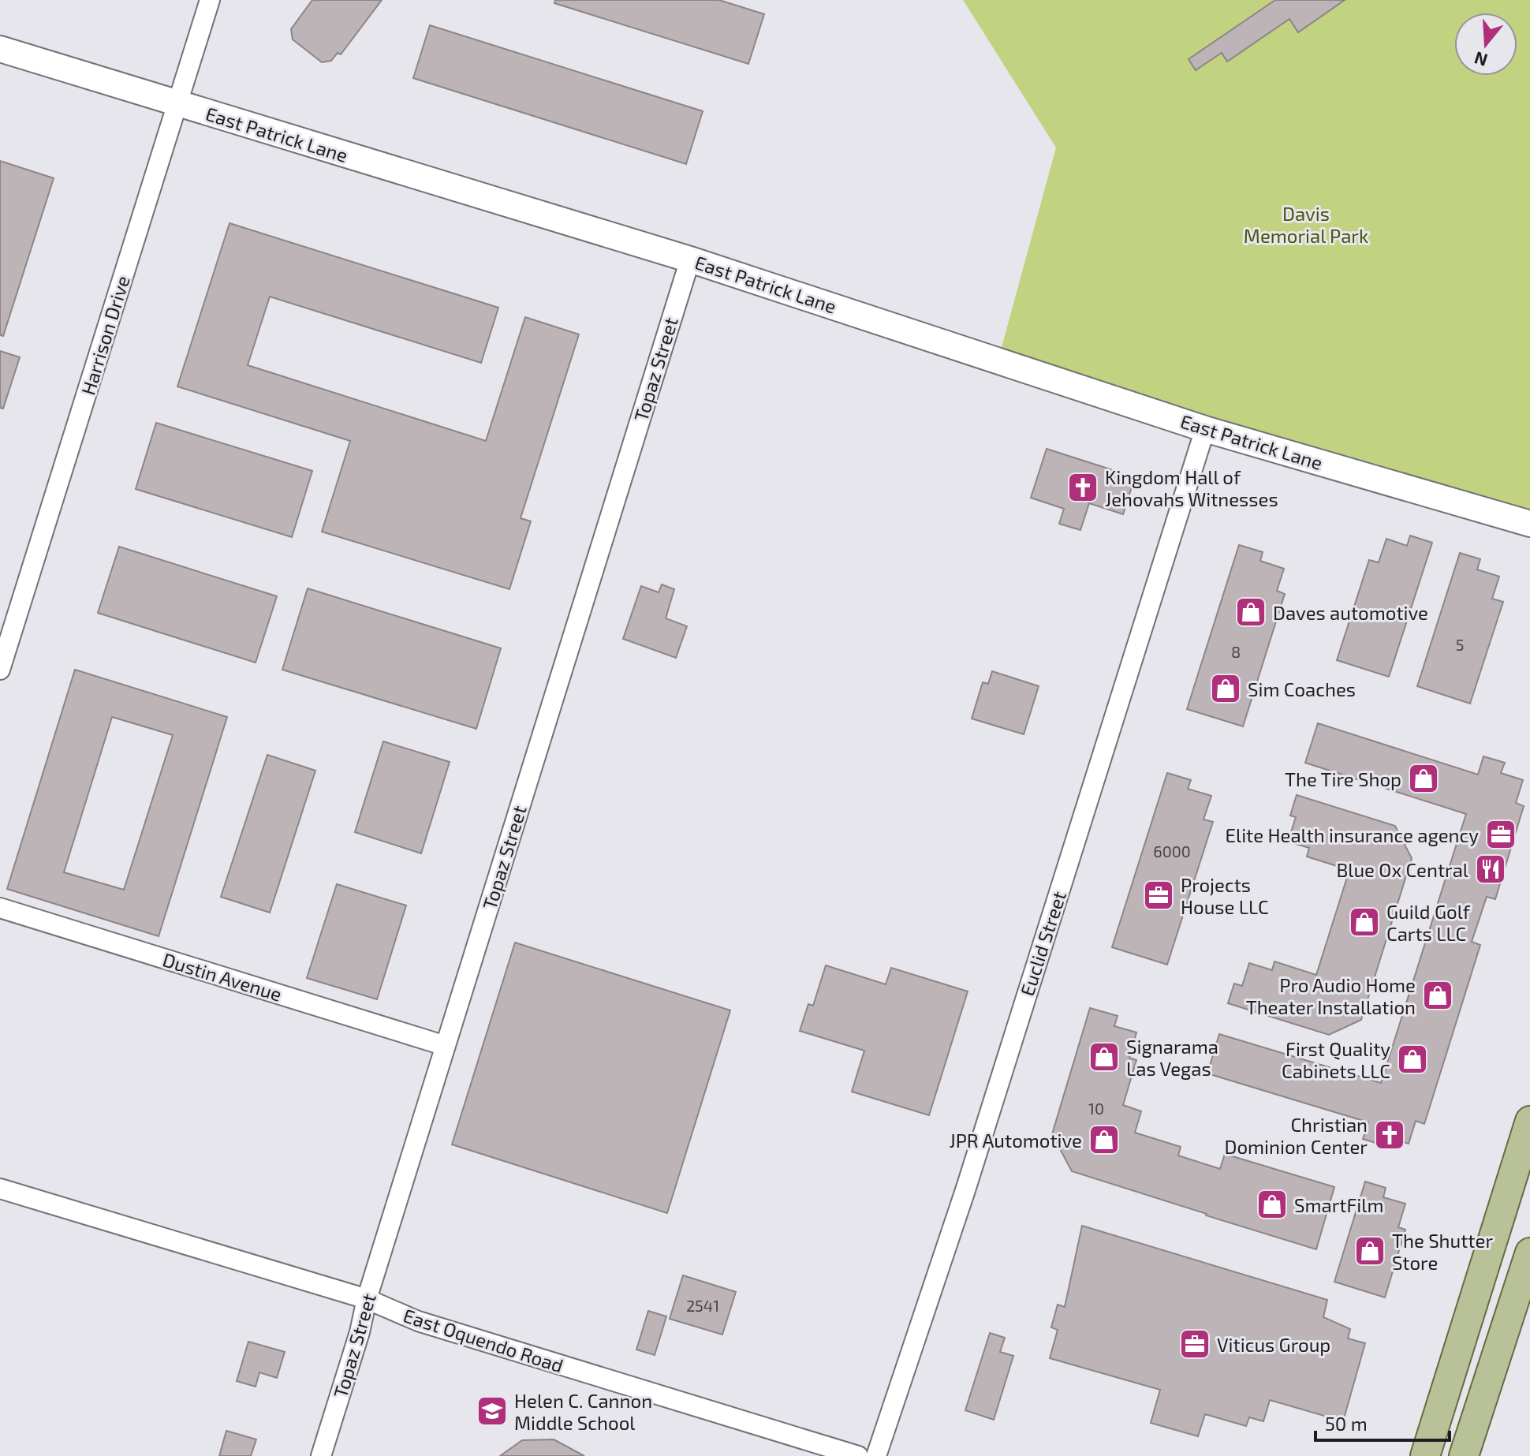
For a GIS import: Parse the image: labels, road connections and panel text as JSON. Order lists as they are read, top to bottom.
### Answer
{
  "streets": {
    "main road": ["East Patrick Lane"],
    "street": [
      "Harrison Drive",
      "Topaz Street",
      "Euclid Street",
      "Dustin Avenue",
      "East Oquendo Road"
    ]
  },
  "crossings": [
    ["East Patrick Lane", "Harrison Drive"],
    ["East Patrick Lane", "Topaz Street"],
    ["East Patrick Lane", "Euclid Street"],
    ["Topaz Street", "Dustin Avenue"],
    ["Topaz Street", "East Oquendo Road"]
  ],
  "parks": ["Davis Memorial Park"],
  "places": {
    "church": ["Kingdom Hall of Jehovahs Witnesses", "Christian Dominion Center"],
    "shop": [
      "Daves automotive",
      "Sim Coaches",
      "The Tire Shop",
      "Guild Golf Carts LLC",
      "Pro Audio Home Theater Installation",
      "Signarama Las Vegas",
      "First Quality Cabinets LLC",
      "JPR Automotive",
      "SmartFilm",
      "The Shutter Store"
    ],
    "office": ["Elite Health insurance agency", "Projects House LLC", "Viticus Group"],
    "restaurant": ["Blue Ox Central"],
    "school or university": ["Helen C. Cannon Middle School"]
  },
  "house_numbers": [
    "5",
    "8",
    "6000",
    "10",
    "2541"
  ],
  "scale_bar": "50 m",
  "north": "bottom"
}
